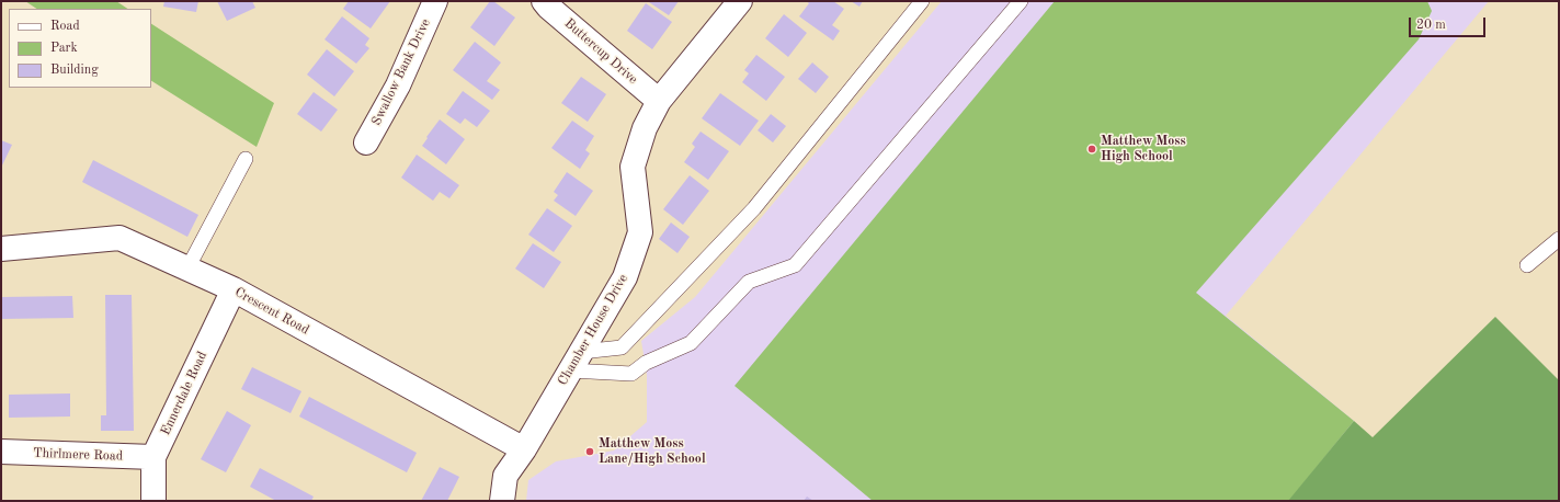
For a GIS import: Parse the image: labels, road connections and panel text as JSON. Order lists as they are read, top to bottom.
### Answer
{
  "streets": {
    "street": [
      "Buttercup Drive",
      "Swallow Bank Drive",
      "Crescent Road",
      "Chamber House Drive",
      "Ennerdale Road",
      "Thirlmere Road"
    ]
  },
  "crossings": [
    ["Buttercup Drive", "Chamber House Drive"],
    ["Crescent Road", "Chamber House Drive"],
    ["Crescent Road", "Ennerdale Road"],
    ["Ennerdale Road", "Thirlmere Road"]
  ],
  "places": ["Matthew Moss High School", "Matthew Moss Lane/High School"],
  "legend": ["Road", "Park", "Building"],
  "scale_bar": "20 m"
}
